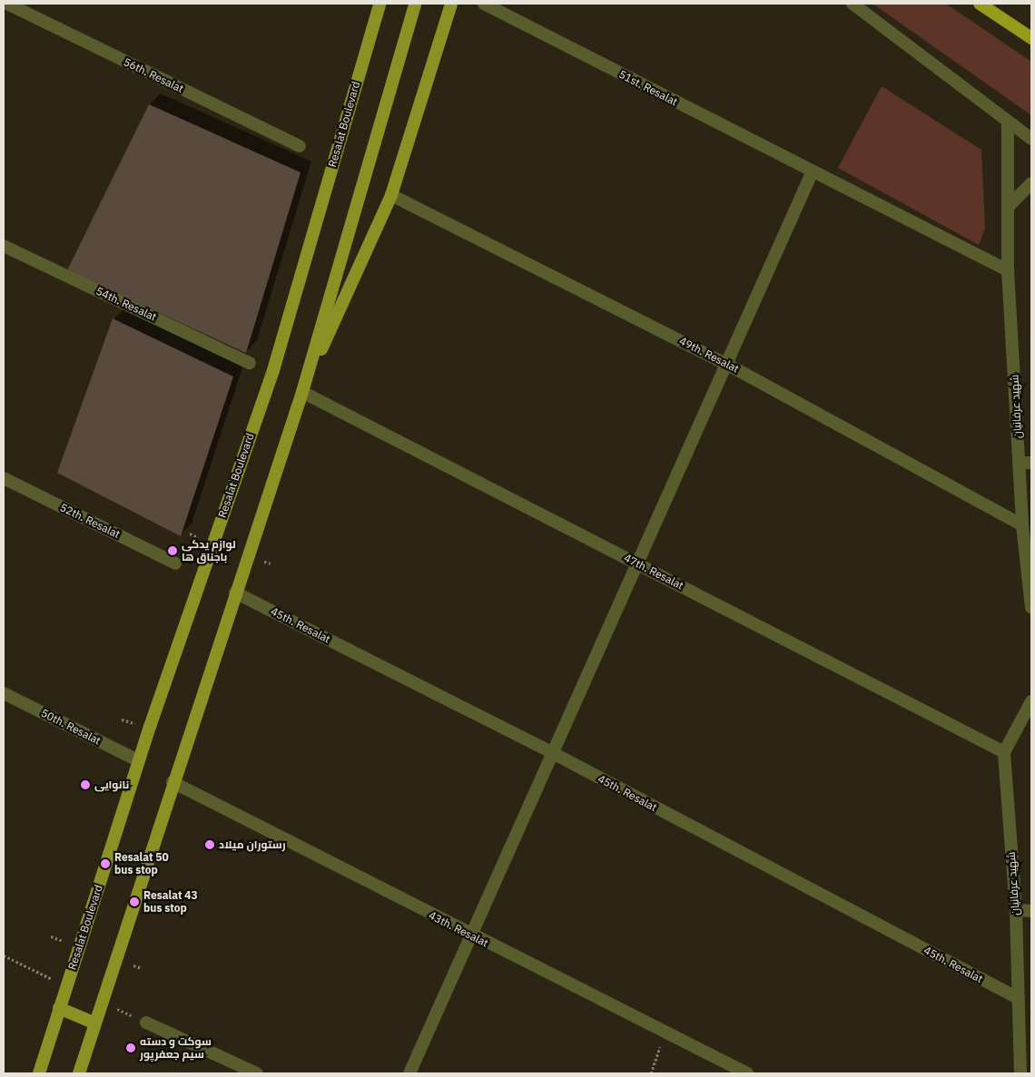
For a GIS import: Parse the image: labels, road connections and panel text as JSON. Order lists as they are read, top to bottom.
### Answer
{
  "streets": {
    "main road": ["Resalat Boulevard"],
    "street": [
      "56th. Resalat",
      "51st. Resalat",
      "54th. Resalat",
      "49th. Resalat",
      "شهید عرفانیان",
      "52th. Resalat",
      "47th. Resalat",
      "45th. Resalat",
      "50th. Resalat",
      "43th. Resalat"
    ]
  },
  "crossings": [
    ["51st. Resalat", "شهید عرفانیان"],
    ["Resalat Boulevard", "50th. Resalat"],
    ["49th. Resalat", "شهید عرفانیان"],
    ["شهید عرفانیان", "47th. Resalat"],
    ["شهید عرفانیان", "45th. Resalat"]
  ],
  "places": [
    "لوازم یدکی باجناق ها",
    "نانوایی",
    "رستوران میلاد",
    "Resalat 50 bus stop",
    "Resalat 43 bus stop",
    "سوکت و دسته سیم جعفرپور"
  ]
}
